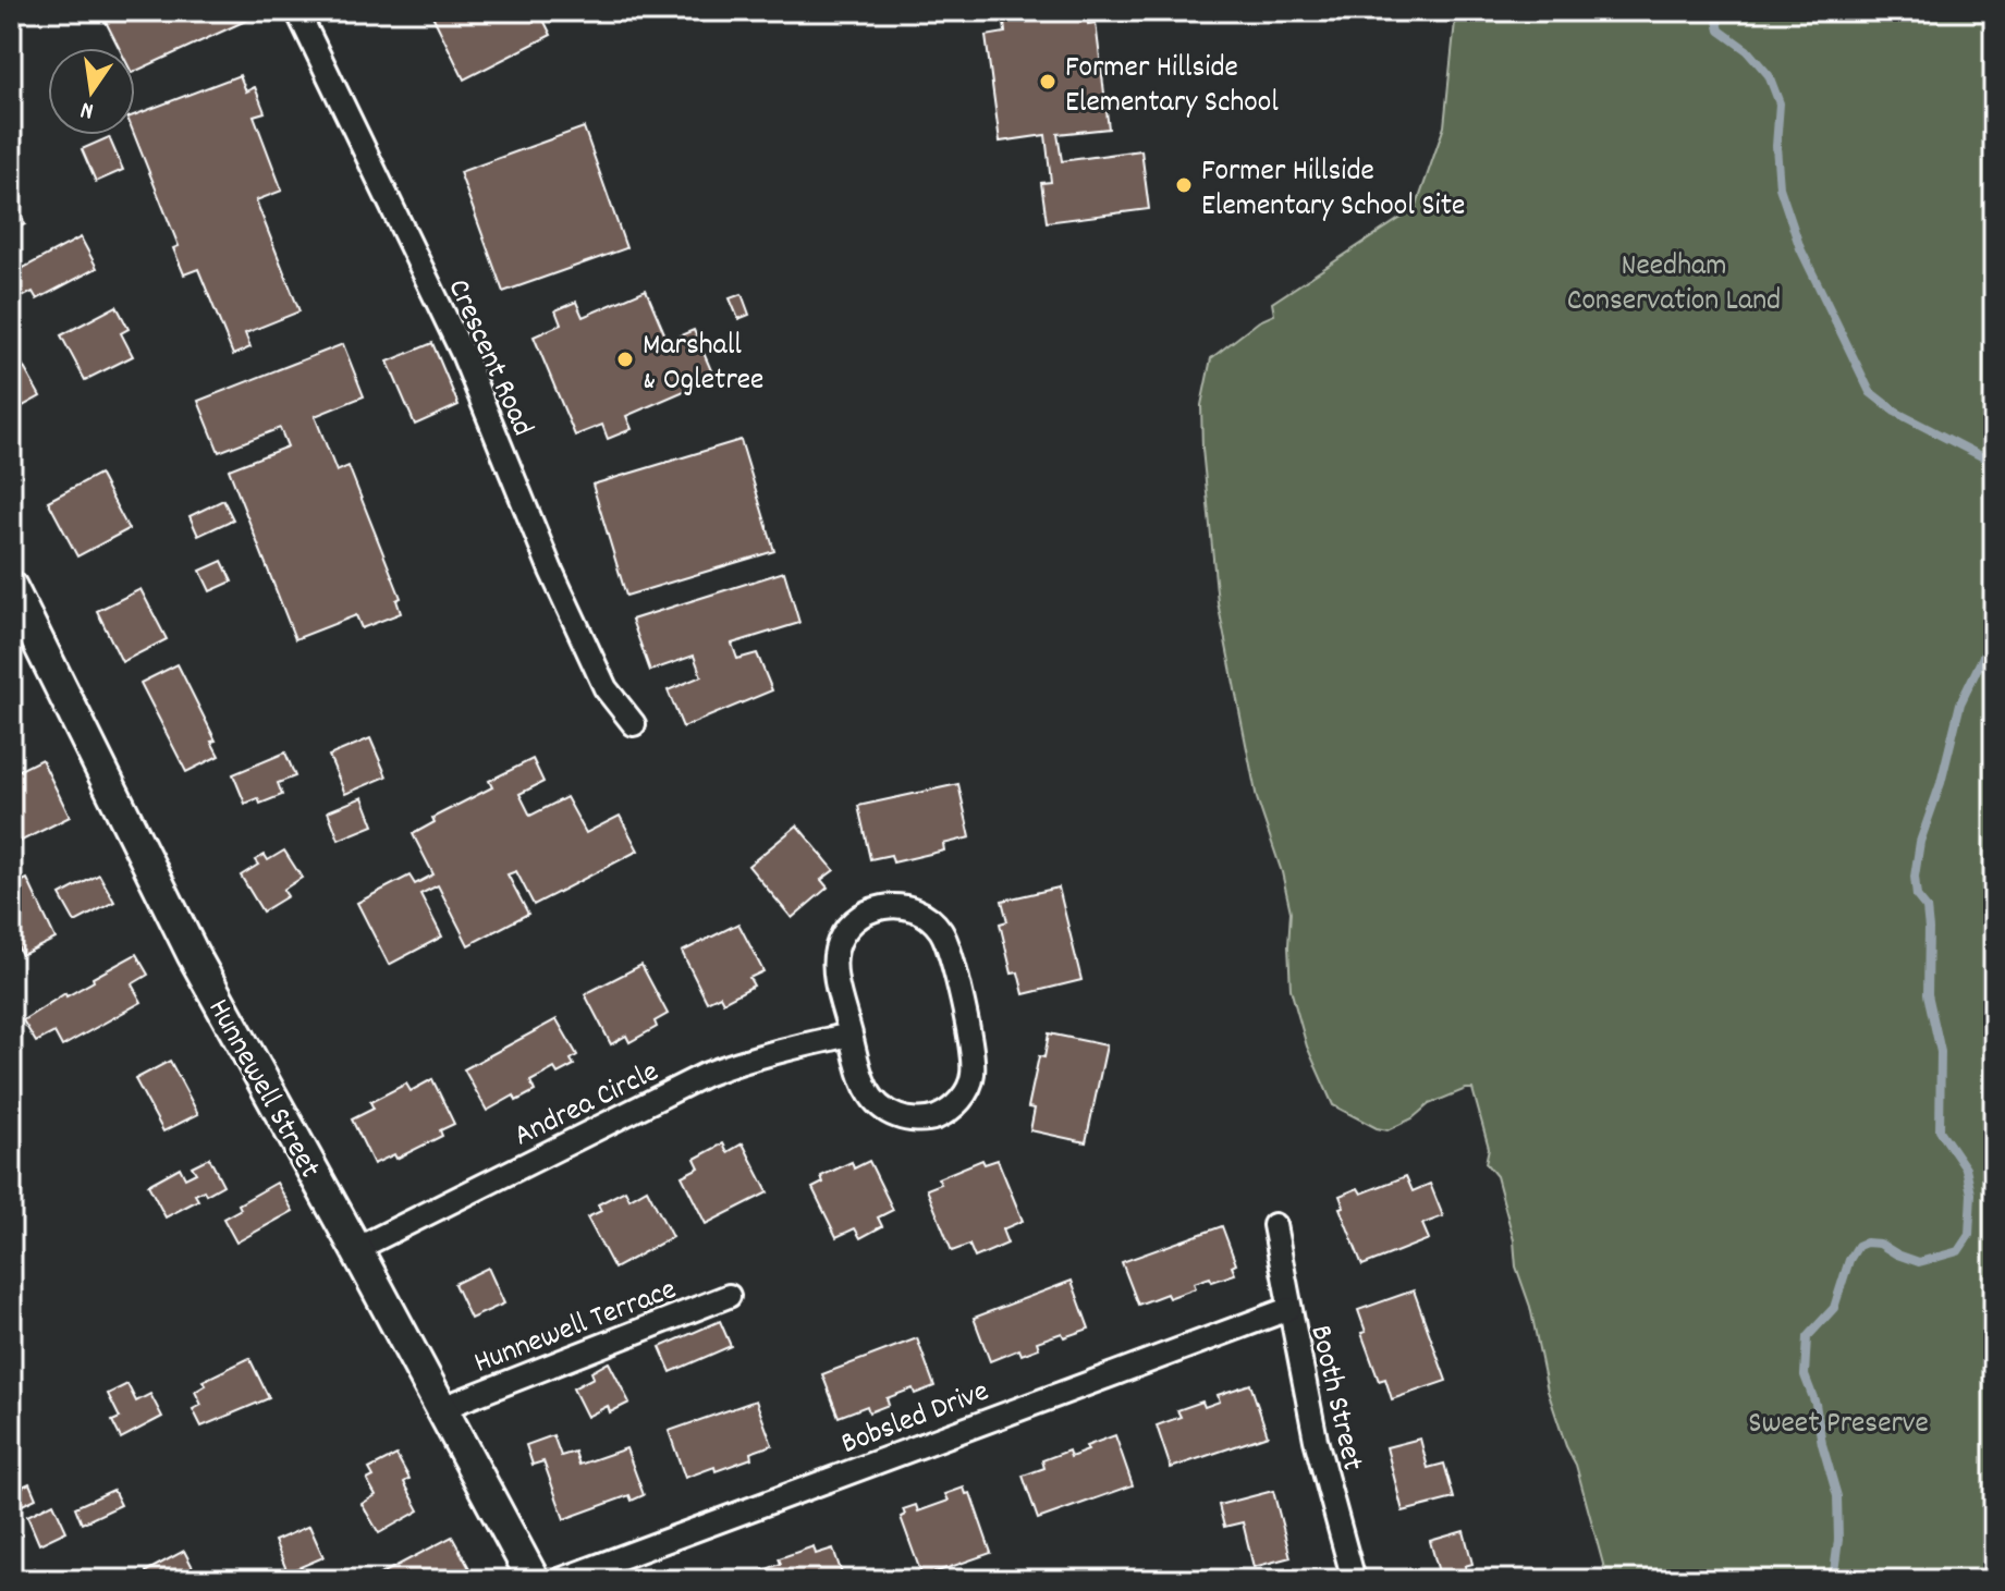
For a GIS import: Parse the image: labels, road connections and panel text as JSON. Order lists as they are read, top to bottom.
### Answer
{
  "streets": {
    "main road": ["Hunnewell Street"],
    "street": [
      "Crescent Road",
      "Andrea Circle",
      "Hunnewell Terrace",
      "Booth Street",
      "Bobsled Drive"
    ]
  },
  "crossings": [
    ["Hunnewell Street", "Andrea Circle"],
    ["Hunnewell Street", "Hunnewell Terrace"],
    ["Booth Street", "Bobsled Drive"]
  ],
  "parks": ["Needham Conservation Land", "Sweet Preserve"],
  "places": ["Former Hillside Elementary School", "Former Hillside Elementary School Site", "Marshall & Ogletree"],
  "north": "bottom"
}
